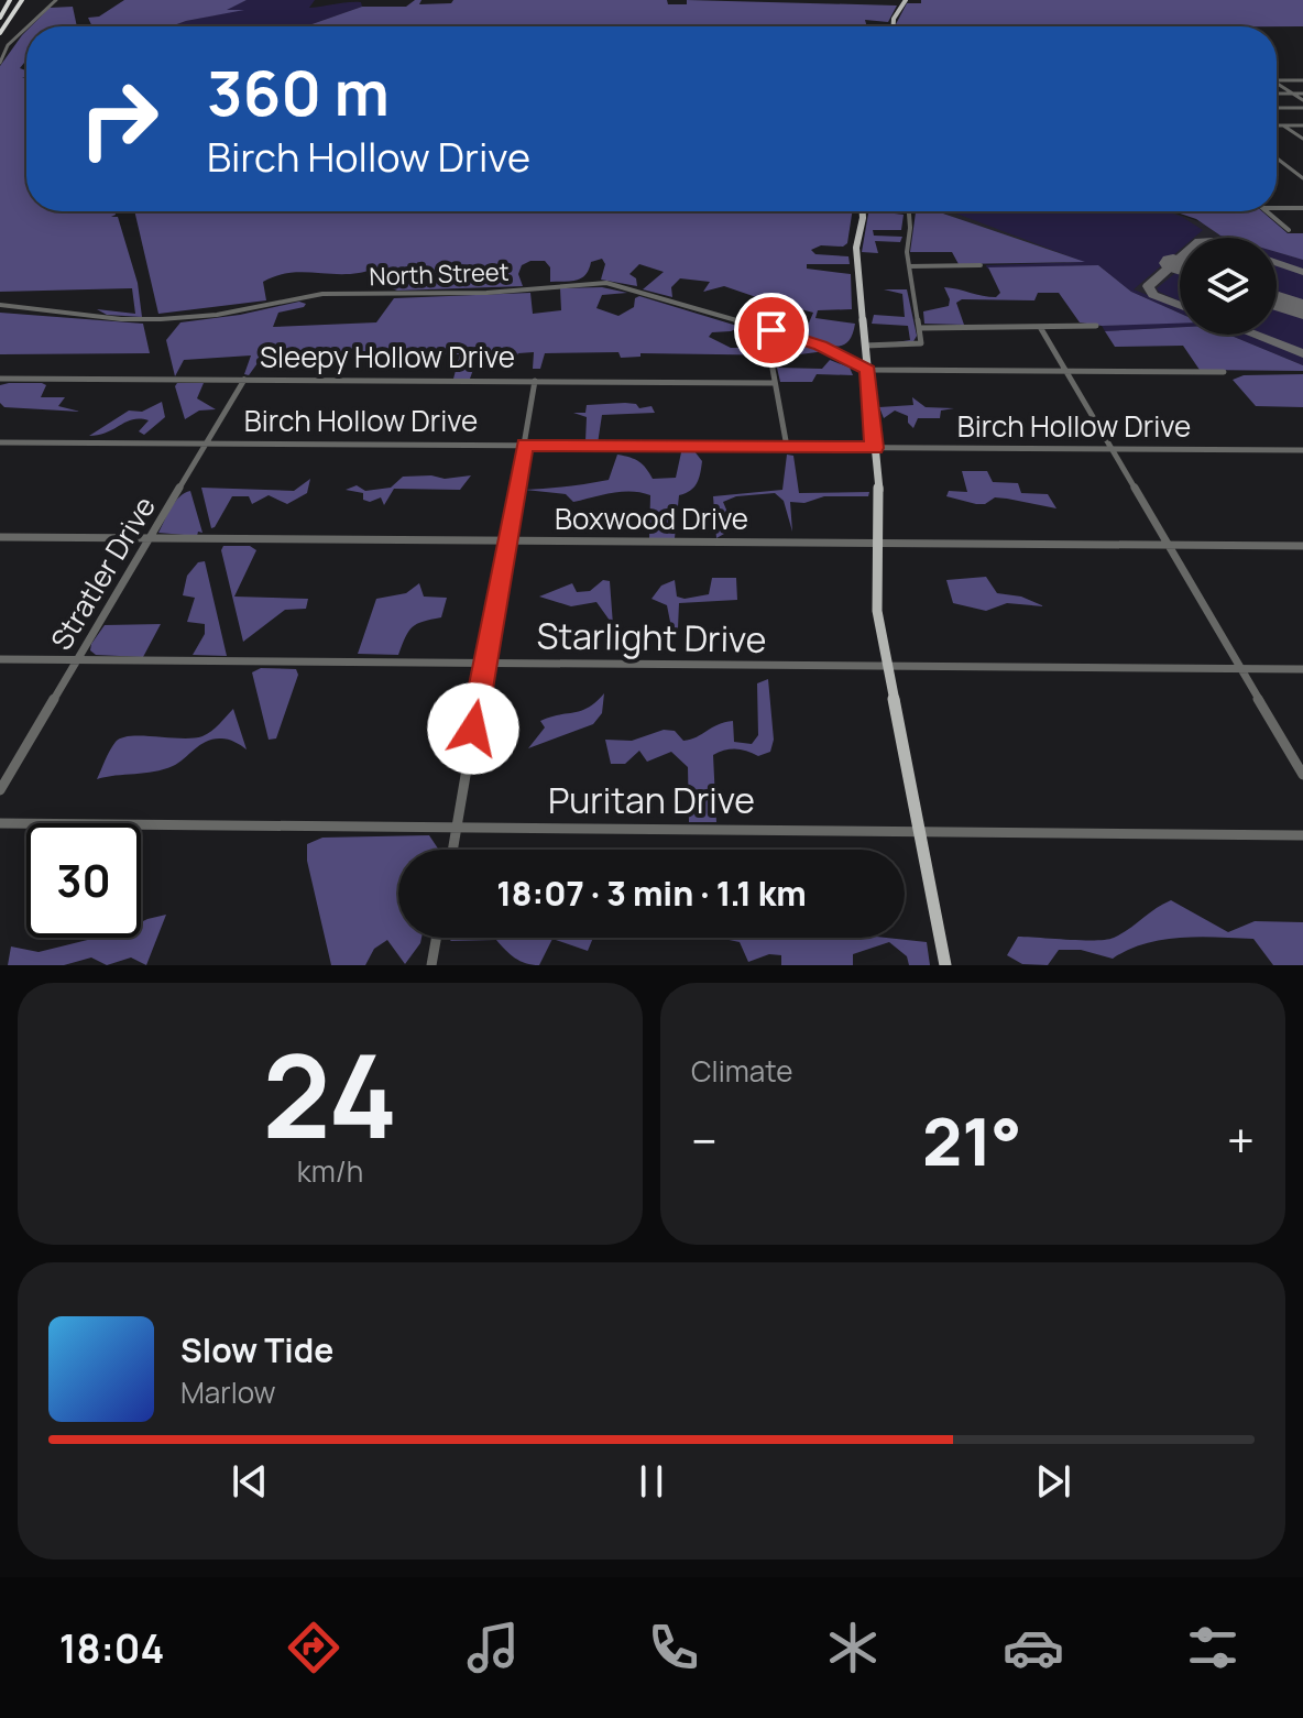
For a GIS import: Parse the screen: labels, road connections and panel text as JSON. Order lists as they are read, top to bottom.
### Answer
{
  "streets": {
    "street": [
      "North Street",
      "Sleepy Hollow Drive",
      "Birch Hollow Drive",
      "Boxwood Drive",
      "Stratler Drive",
      "Starlight Drive",
      "Puritan Drive"
    ]
  },
  "crossings": [
    ["Sleepy Hollow Drive", "Stratler Drive"],
    ["Birch Hollow Drive", "Stratler Drive"],
    ["Boxwood Drive", "Stratler Drive"],
    ["Stratler Drive", "Starlight Drive"]
  ],
  "page": {
    "turn": ["360 m", "Birch Hollow Drive"],
    "limit": "30",
    "trip": "18:07 · 3 min · 1.1 km",
    "tile": [
      ["24", "km/h"],
      "Climate"
    ],
    "heat": ["−", "21°", "+"],
    "song": ["Slow Tide", "Marlow"],
    "tabs": "18:04"
  }
}
